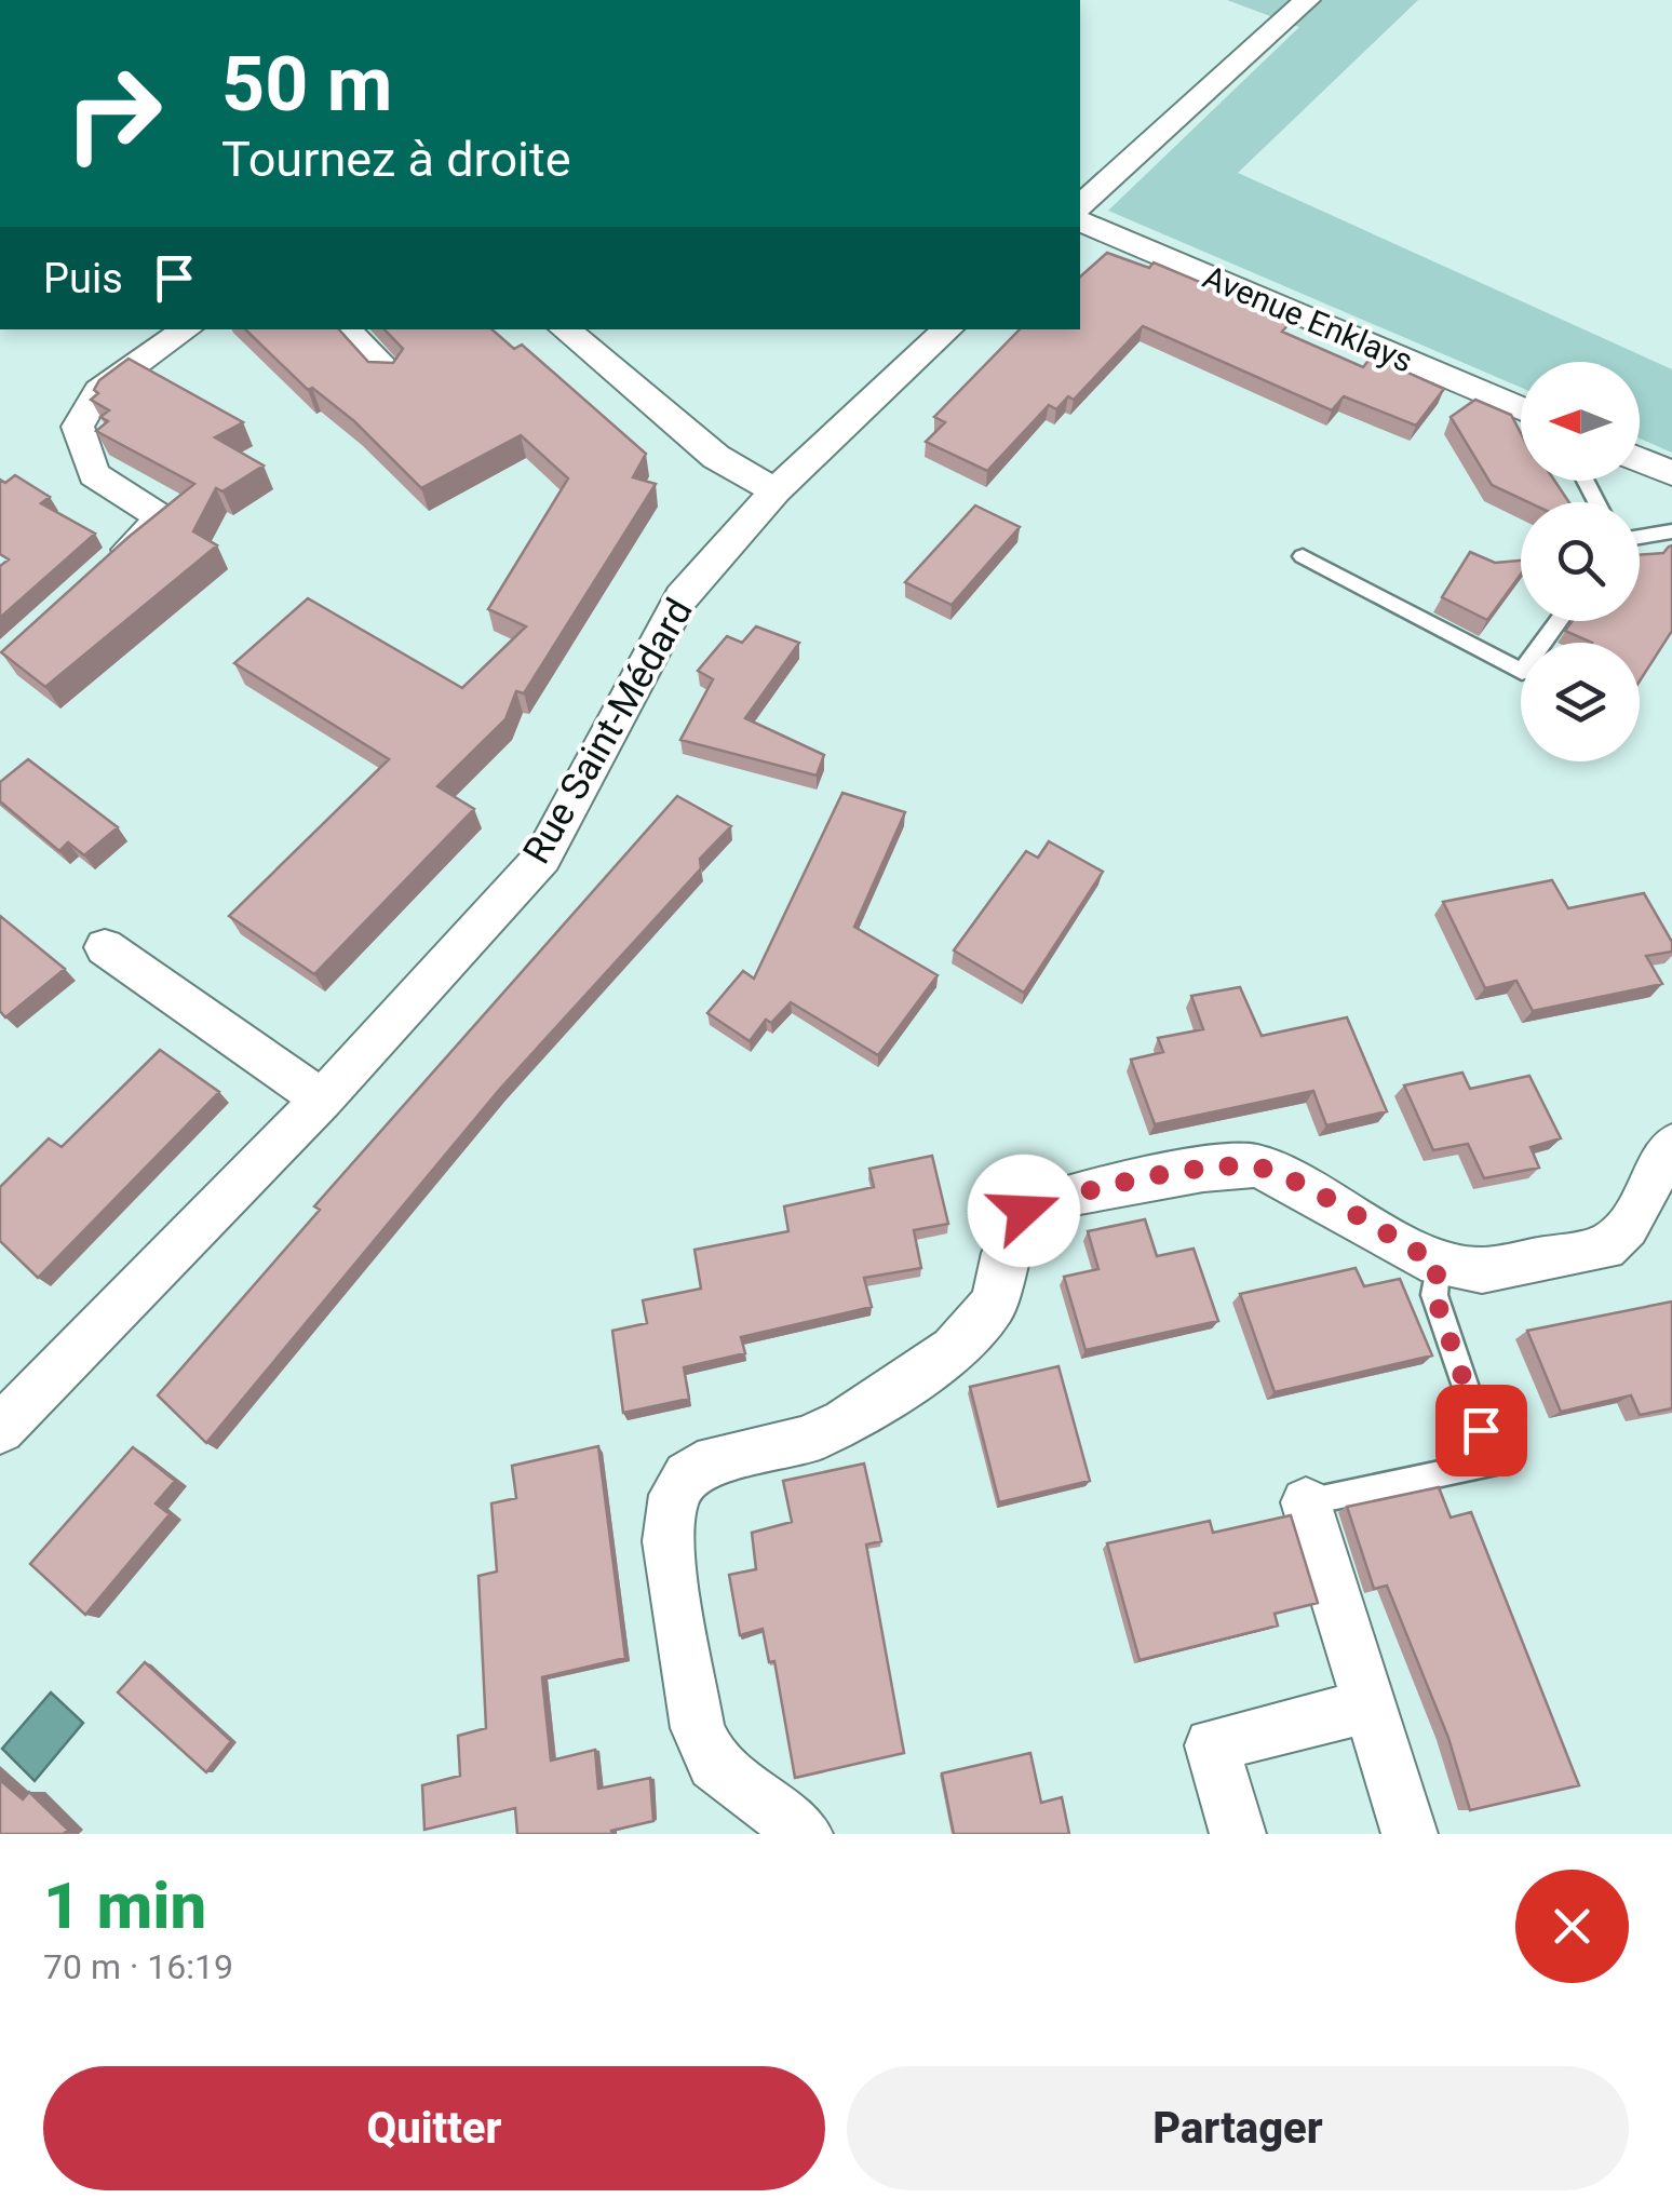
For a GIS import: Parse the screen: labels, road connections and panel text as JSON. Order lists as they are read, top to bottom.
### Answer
{
  "streets": {
    "street": ["Avenue Enklays", "Rue Saint-Médard"]
  },
  "north": "left",
  "page": {
    "turn": ["50 m", "Tournez à droite"],
    "then": "Puis",
    "heading": ["1 min", "70 m · 16:19"],
    "buttons": ["Quitter", "Partager"]
  }
}
